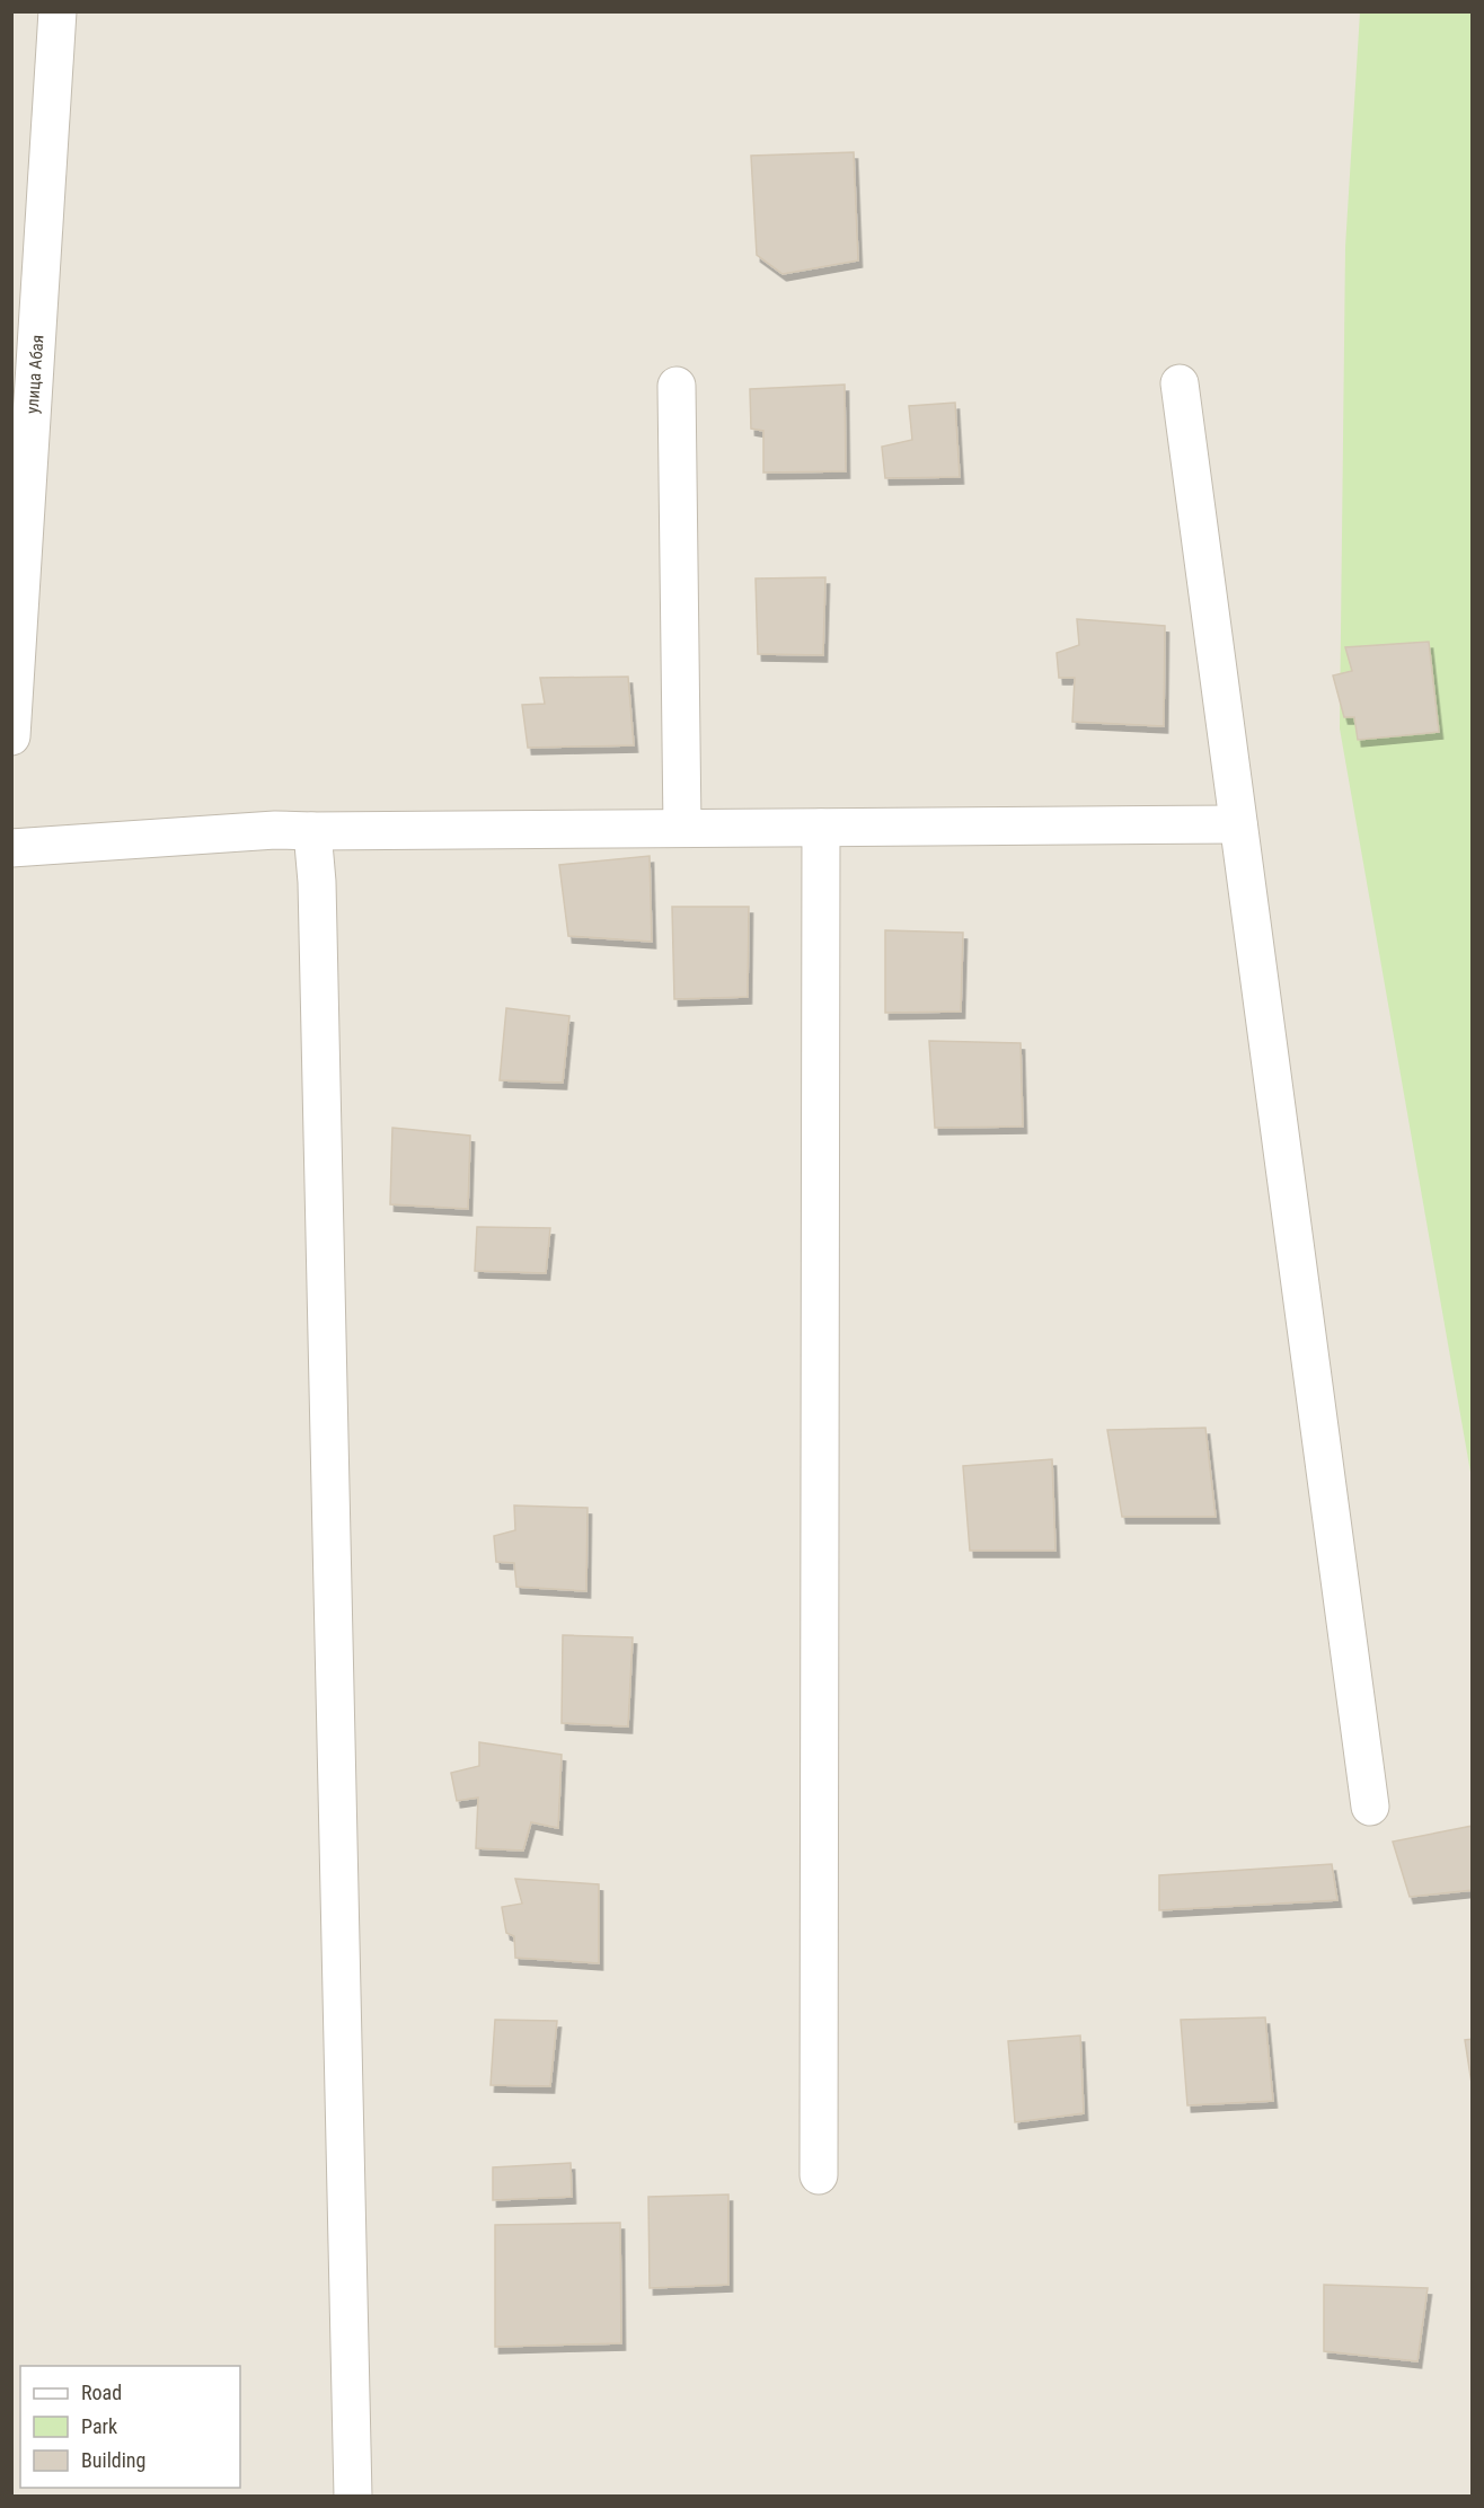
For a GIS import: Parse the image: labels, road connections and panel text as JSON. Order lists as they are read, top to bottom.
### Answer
{
  "streets": {
    "street": ["улица Абая"]
  },
  "legend": ["Road", "Park", "Building"]
}
